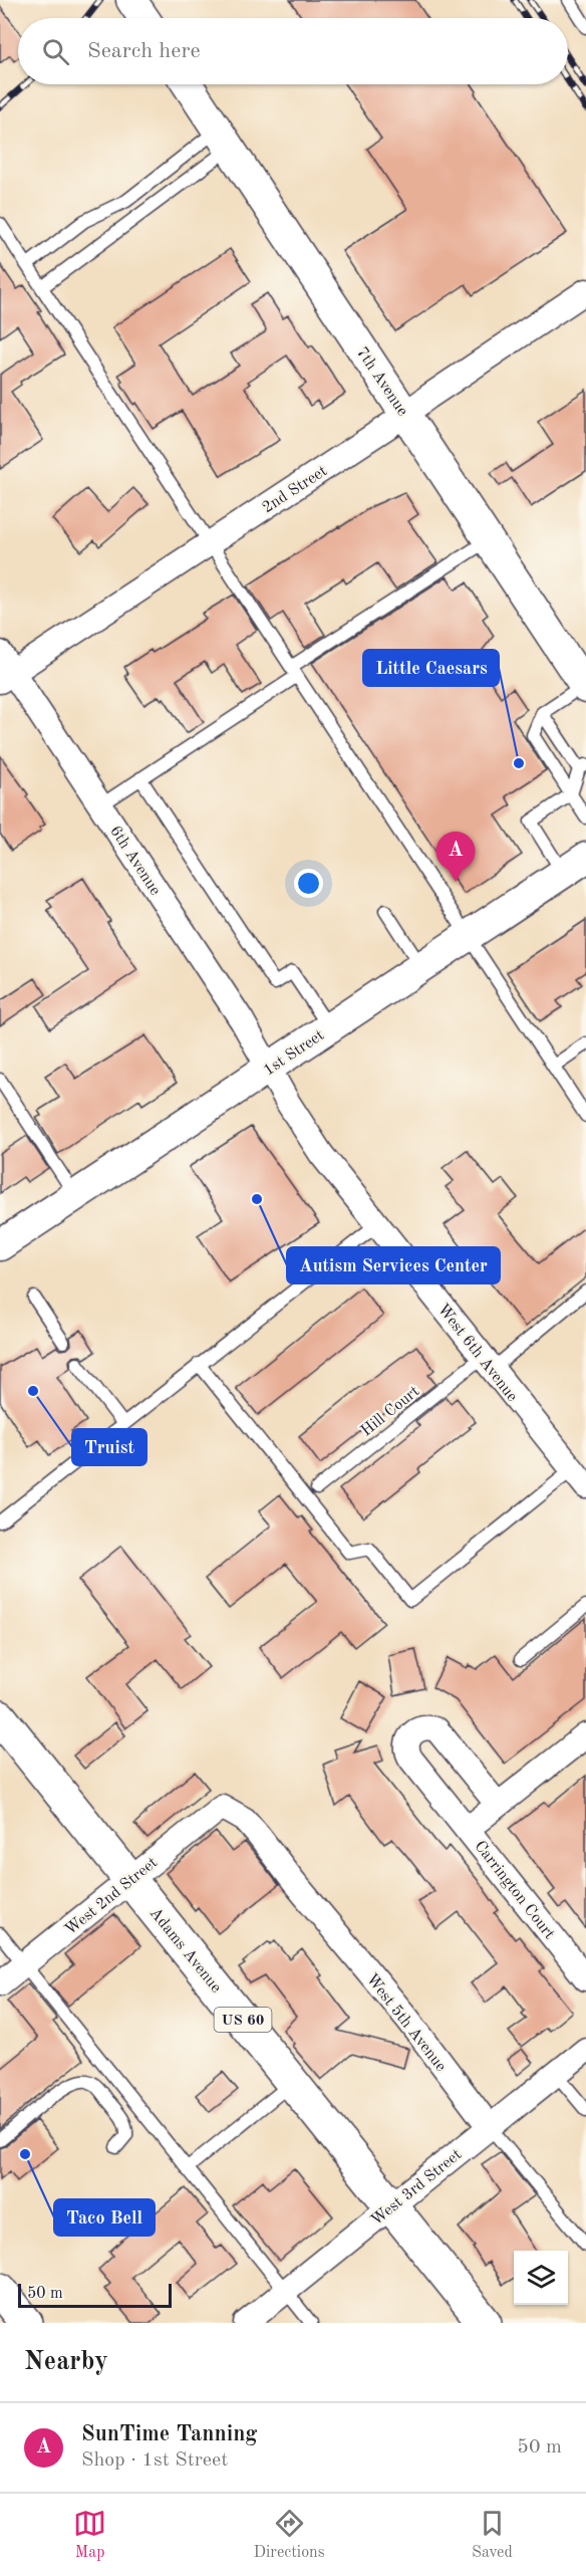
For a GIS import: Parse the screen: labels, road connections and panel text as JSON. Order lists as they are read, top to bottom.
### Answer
{
  "streets": {
    "main road": ["Adams Avenue", "US 60"],
    "street": [
      "7th Avenue",
      "2nd Street",
      "6th Avenue",
      "1st Street",
      "West 6th Avenue",
      "Carrington Court",
      "West 2nd Street",
      "West 5th Avenue",
      "West 3rd Street"
    ],
    "lane": ["Hill Court"]
  },
  "crossings": [
    ["7th Avenue", "2nd Street"],
    ["2nd Street", "6th Avenue"],
    ["6th Avenue", "1st Street"],
    ["6th Avenue", "West 6th Avenue"],
    ["1st Street", "West 6th Avenue"],
    ["West 6th Avenue", "Hill Court"],
    ["West 2nd Street", "Adams Avenue"],
    ["West 2nd Street", "West 5th Avenue"],
    ["Adams Avenue", "West 3rd Street"],
    ["West 5th Avenue", "West 3rd Street"]
  ],
  "places": [
    "Little Caesars",
    "Autism Services Center",
    "Truist",
    "Taco Bell"
  ],
  "scale_bar": "50 m",
  "page": {
    "search": "Search here",
    "pins": "A",
    "scale": "50 m",
    "heading": "Nearby",
    "list": [
      {
        "mark": "A",
        "name": "SunTime Tanning",
        "note": "Shop · 1st Street",
        "value": "50 m"
      }
    ],
    "nav": ["Map", "Directions", "Saved"]
  }
}
